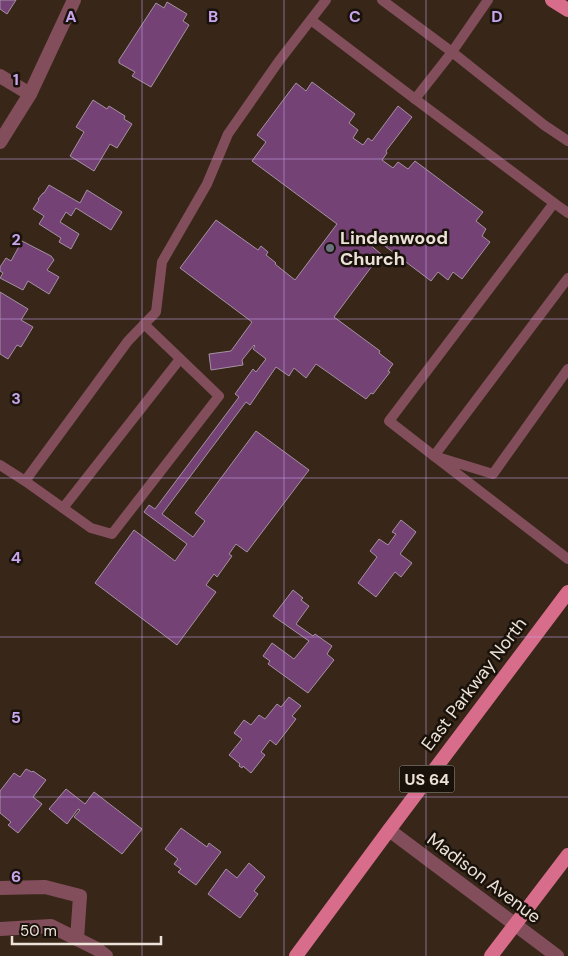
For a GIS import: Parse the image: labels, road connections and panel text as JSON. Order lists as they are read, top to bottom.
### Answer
{
  "streets": {
    "main road": ["East Parkway North", "US 64"],
    "street": ["Madison Avenue"]
  },
  "crossings": [
    ["East Parkway North", "US 64"],
    ["East Parkway North", "Madison Avenue"]
  ],
  "places": ["Lindenwood Church"],
  "scale_bar": "50 m",
  "grid": {
    "columns": [
      "A",
      "B",
      "C",
      "D"
    ],
    "rows": [
      "1",
      "2",
      "3",
      "4",
      "5",
      "6"
    ]
  }
}
